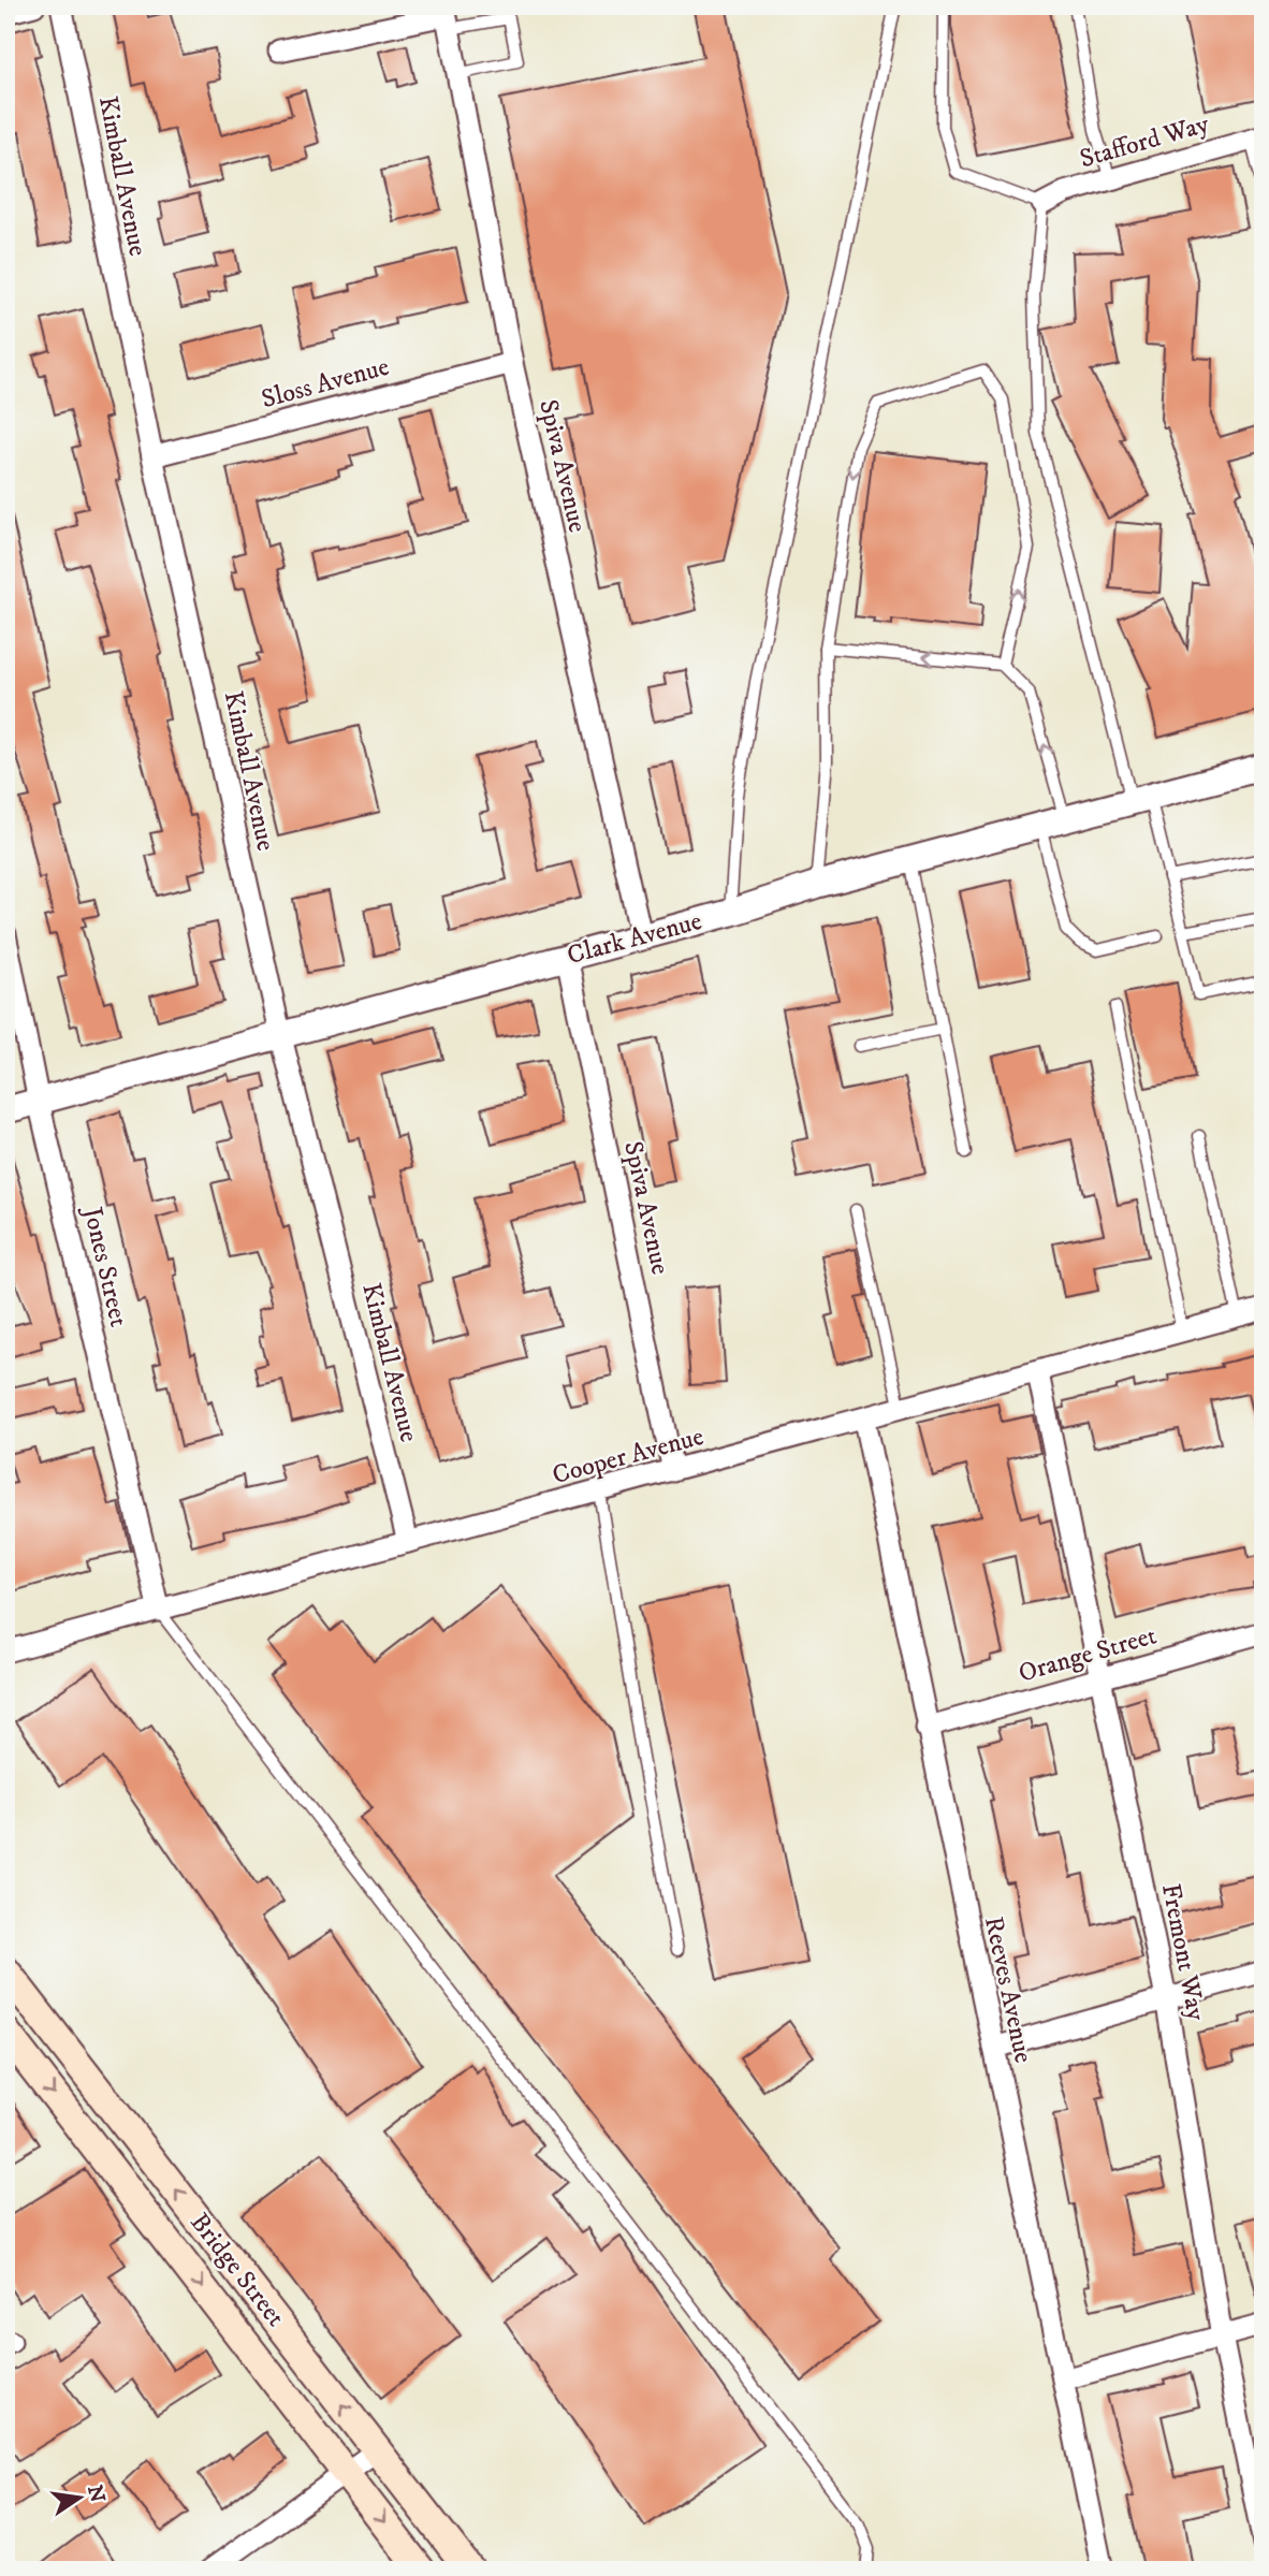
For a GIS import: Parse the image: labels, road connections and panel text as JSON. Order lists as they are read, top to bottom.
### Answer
{
  "streets": {
    "main road": ["Bridge Street"],
    "street": [
      "Stafford Way",
      "Kimball Avenue",
      "Sloss Avenue",
      "Spiva Avenue",
      "Clark Avenue",
      "Jones Street",
      "Cooper Avenue",
      "Orange Street",
      "Fremont Way",
      "Reeves Avenue"
    ]
  },
  "crossings": [
    ["Kimball Avenue", "Sloss Avenue"],
    ["Kimball Avenue", "Clark Avenue"],
    ["Kimball Avenue", "Cooper Avenue"],
    ["Sloss Avenue", "Spiva Avenue"],
    ["Spiva Avenue", "Clark Avenue"],
    ["Spiva Avenue", "Cooper Avenue"],
    ["Clark Avenue", "Jones Street"],
    ["Jones Street", "Cooper Avenue"],
    ["Cooper Avenue", "Fremont Way"],
    ["Cooper Avenue", "Reeves Avenue"],
    ["Orange Street", "Fremont Way"],
    ["Orange Street", "Reeves Avenue"]
  ],
  "north": "right"
}
